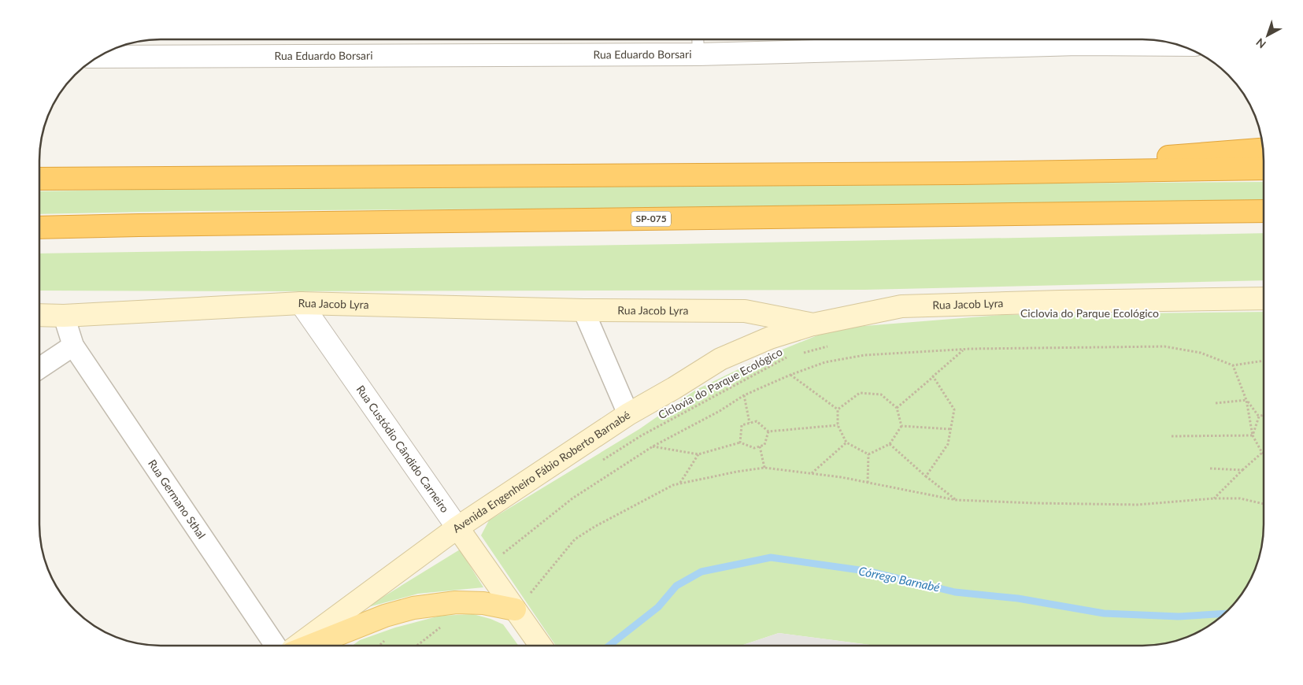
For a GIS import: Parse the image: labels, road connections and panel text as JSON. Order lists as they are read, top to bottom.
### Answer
{
  "streets": {
    "highway": ["SP-075"],
    "main road": ["Rua Jacob Lyra", "Rua Custódio Cândido Carneiro", "Avenida Engenheiro Fábio Roberto Barnabé"],
    "street": ["Rua Eduardo Borsari", "Rua Germano Sthal"],
    "path": ["Ciclovia do Parque Ecológico"]
  },
  "crossings": [
    ["Rua Jacob Lyra", "Rua Custódio Cândido Carneiro"],
    ["Rua Jacob Lyra", "Avenida Engenheiro Fábio Roberto Barnabé"],
    ["Rua Jacob Lyra", "Rua Germano Sthal"],
    ["Rua Custódio Cândido Carneiro", "Avenida Engenheiro Fábio Roberto Barnabé"]
  ],
  "water": ["Córrego Barnabé"],
  "north": "bottom left"
}
